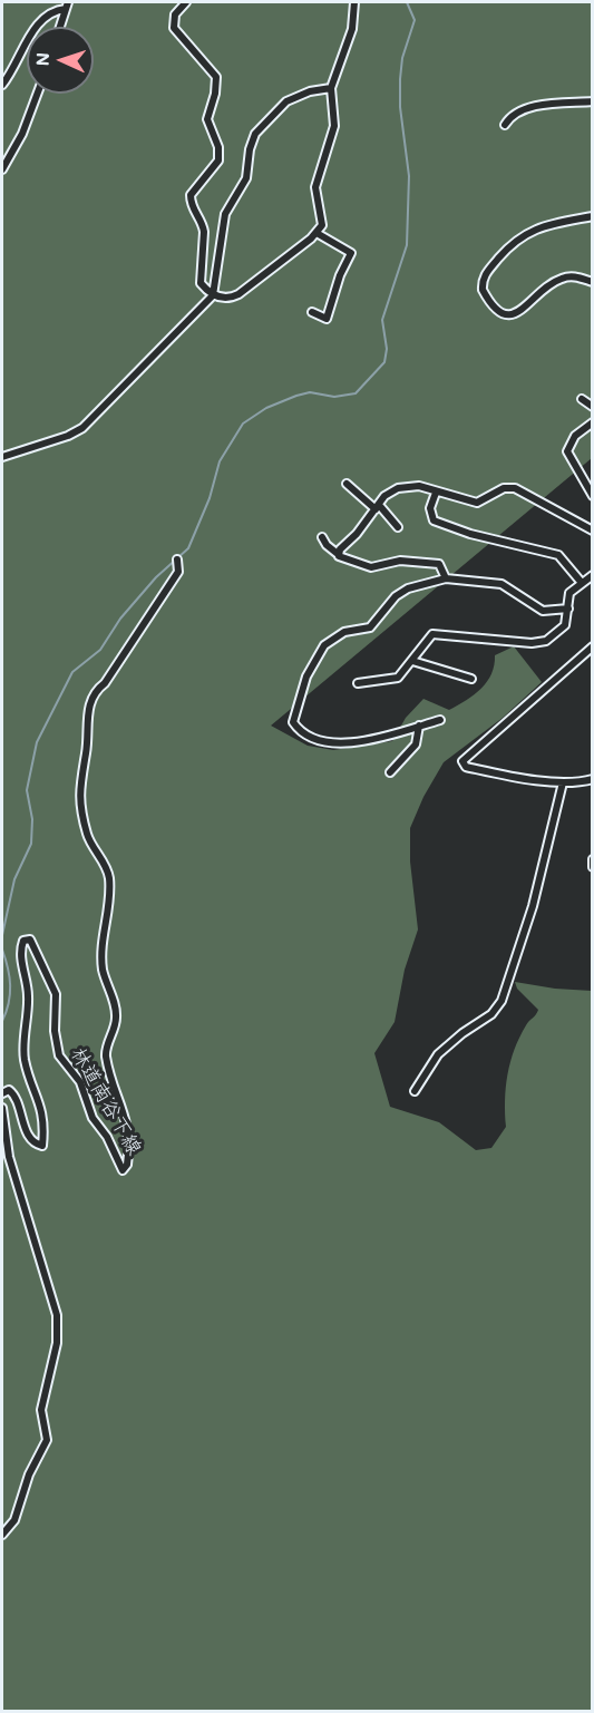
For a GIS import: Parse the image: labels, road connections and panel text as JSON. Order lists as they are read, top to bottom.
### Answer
{
  "streets": {
    "street": ["林道南谷下線"]
  },
  "north": "left"
}
